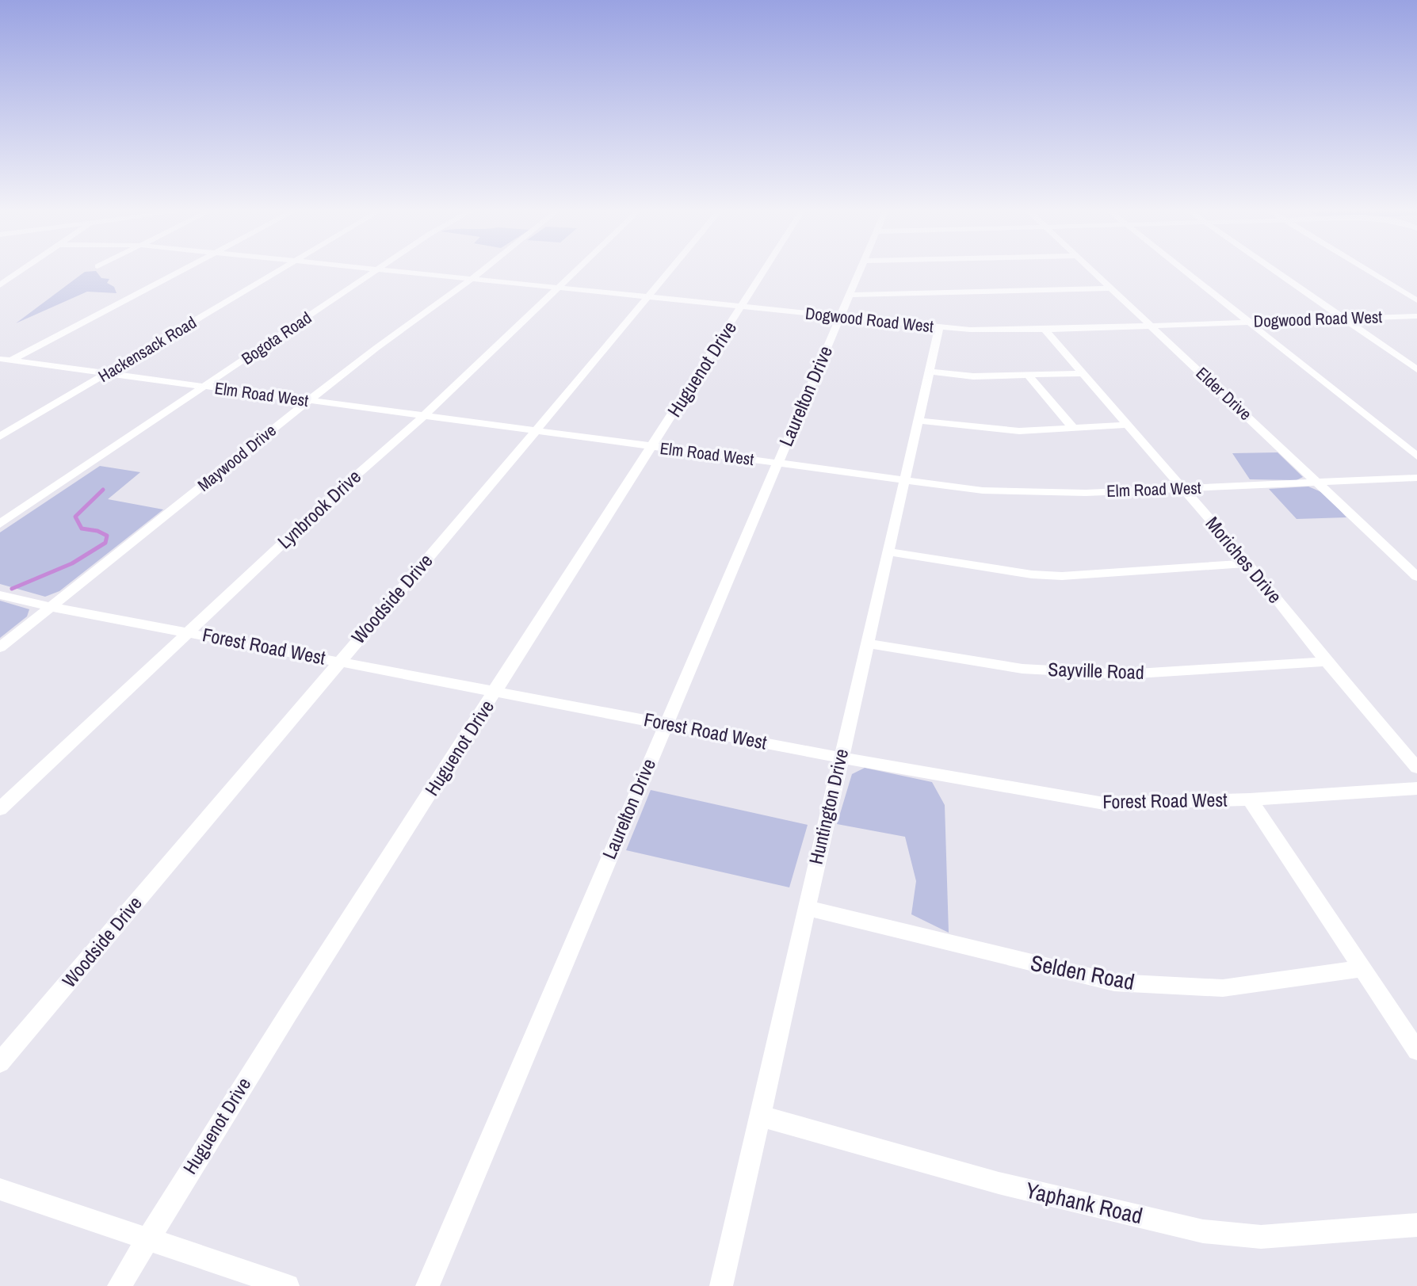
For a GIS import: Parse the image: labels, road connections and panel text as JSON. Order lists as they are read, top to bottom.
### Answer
{
  "streets": {
    "street": [
      "Dogwood Road West",
      "Bogota Road",
      "Hackensack Road",
      "Huguenot Drive",
      "Elder Drive",
      "Elm Road West",
      "Laurelton Drive",
      "Maywood Drive",
      "Lynbrook Drive",
      "Moriches Drive",
      "Woodside Drive",
      "Forest Road West",
      "Sayville Road",
      "Huntington Drive",
      "Selden Road",
      "Yaphank Road"
    ]
  },
  "crossings": [
    ["Dogwood Road West", "Huguenot Drive"],
    ["Dogwood Road West", "Elder Drive"],
    ["Dogwood Road West", "Laurelton Drive"],
    ["Dogwood Road West", "Maywood Drive"],
    ["Dogwood Road West", "Lynbrook Drive"],
    ["Dogwood Road West", "Moriches Drive"],
    ["Dogwood Road West", "Woodside Drive"],
    ["Dogwood Road West", "Huntington Drive"],
    ["Bogota Road", "Elm Road West"],
    ["Hackensack Road", "Elm Road West"],
    ["Huguenot Drive", "Elm Road West"],
    ["Huguenot Drive", "Forest Road West"],
    ["Elder Drive", "Elm Road West"],
    ["Elm Road West", "Laurelton Drive"],
    ["Elm Road West", "Maywood Drive"],
    ["Elm Road West", "Lynbrook Drive"],
    ["Elm Road West", "Moriches Drive"],
    ["Elm Road West", "Woodside Drive"],
    ["Elm Road West", "Huntington Drive"],
    ["Laurelton Drive", "Forest Road West"],
    ["Maywood Drive", "Forest Road West"],
    ["Lynbrook Drive", "Forest Road West"],
    ["Moriches Drive", "Sayville Road"],
    ["Woodside Drive", "Forest Road West"],
    ["Forest Road West", "Huntington Drive"],
    ["Sayville Road", "Huntington Drive"],
    ["Huntington Drive", "Selden Road"],
    ["Huntington Drive", "Yaphank Road"]
  ]
}
